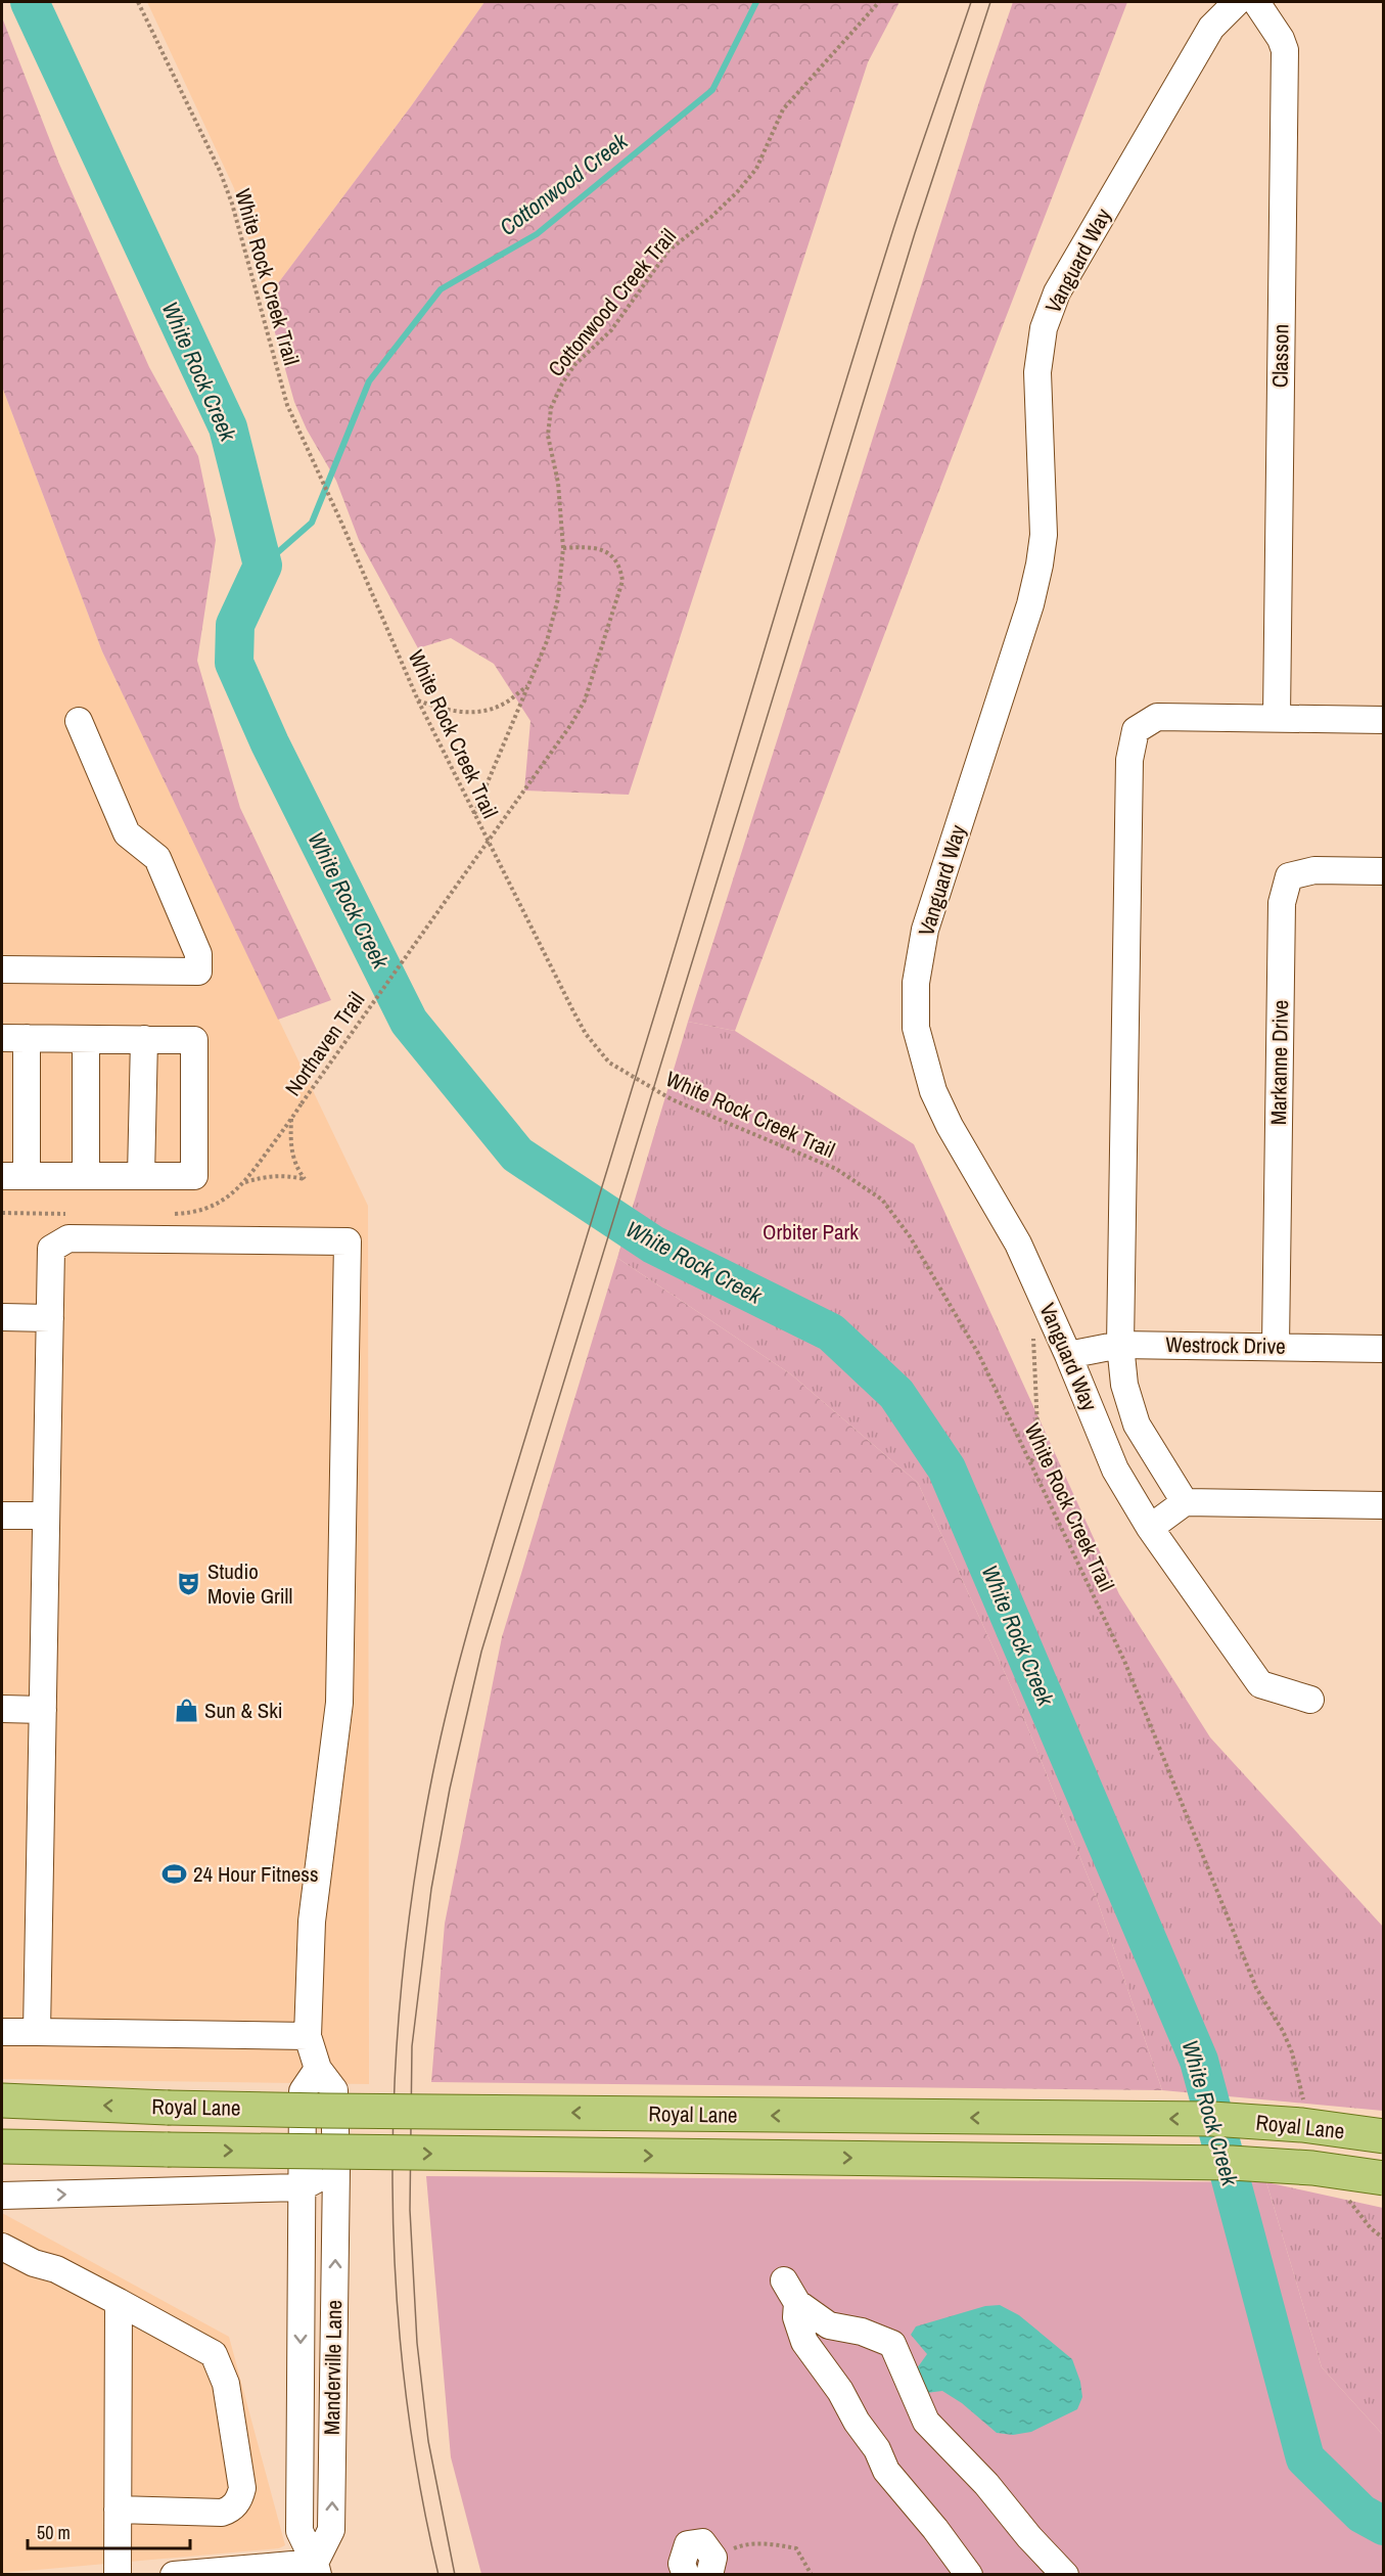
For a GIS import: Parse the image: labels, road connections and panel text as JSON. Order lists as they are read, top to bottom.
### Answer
{
  "streets": {
    "main road": ["Royal Lane"],
    "street": [
      "Vanguard Way",
      "Classon",
      "Markanne Drive",
      "Westrock Drive",
      "Manderville Lane"
    ],
    "path": ["White Rock Creek Trail", "Cottonwood Creek Trail", "Northaven Trail"]
  },
  "crossings": [
    ["Vanguard Way", "Westrock Drive"],
    ["White Rock Creek Trail", "Cottonwood Creek Trail"],
    ["Cottonwood Creek Trail", "Northaven Trail"],
    ["Markanne Drive", "Westrock Drive"]
  ],
  "water": ["Cottonwood Creek", "White Rock Creek"],
  "parks": ["Orbiter Park"],
  "places": {
    "theatre": ["Studio Movie Grill"],
    "shop": ["Sun & Ski"],
    "sports": ["24 Hour Fitness"]
  },
  "scale_bar": "50 m"
}
